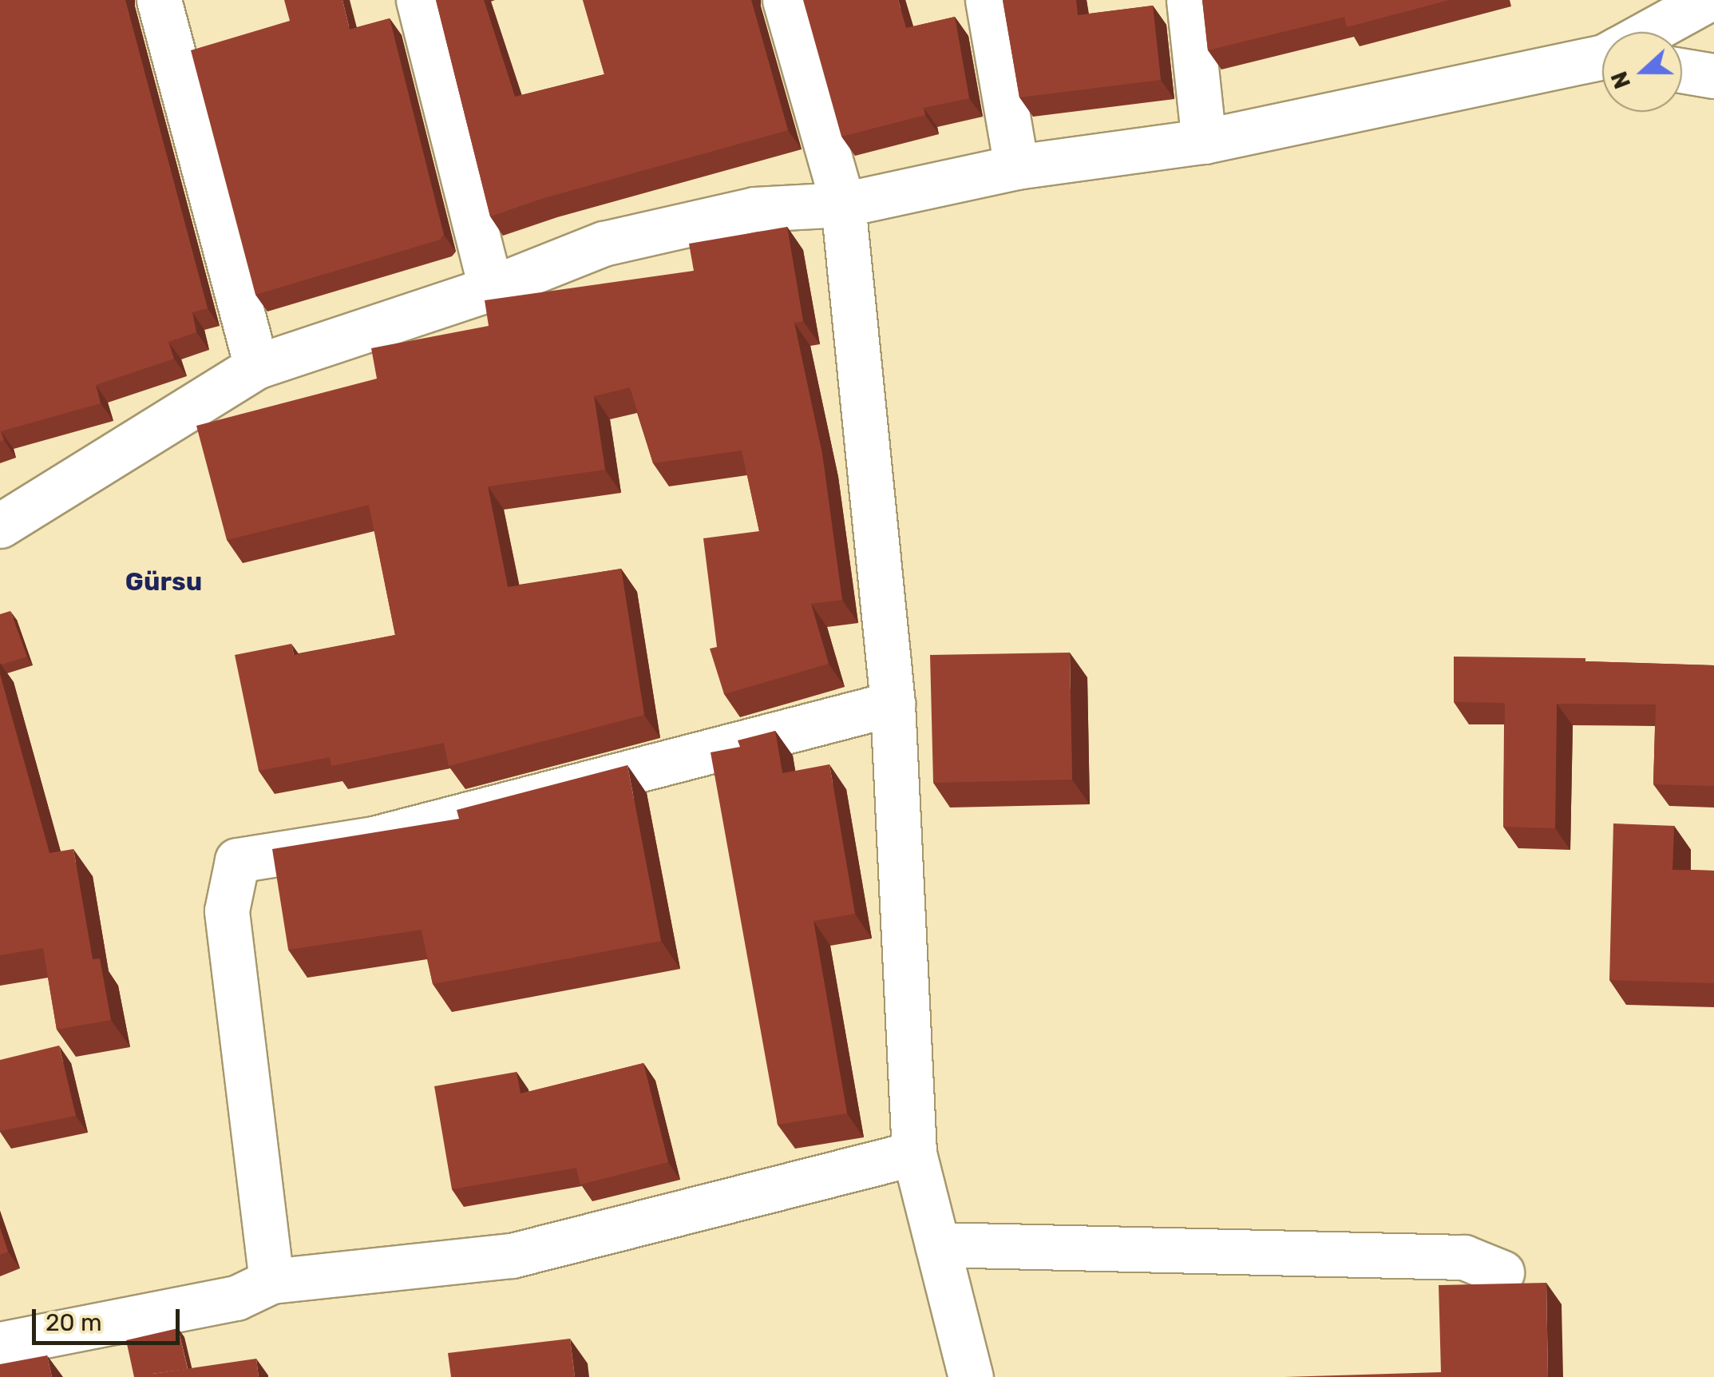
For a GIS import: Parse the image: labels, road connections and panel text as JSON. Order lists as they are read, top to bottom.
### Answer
{
  "districts": ["Gürsu"],
  "scale_bar": "20 m",
  "north": "left"
}
